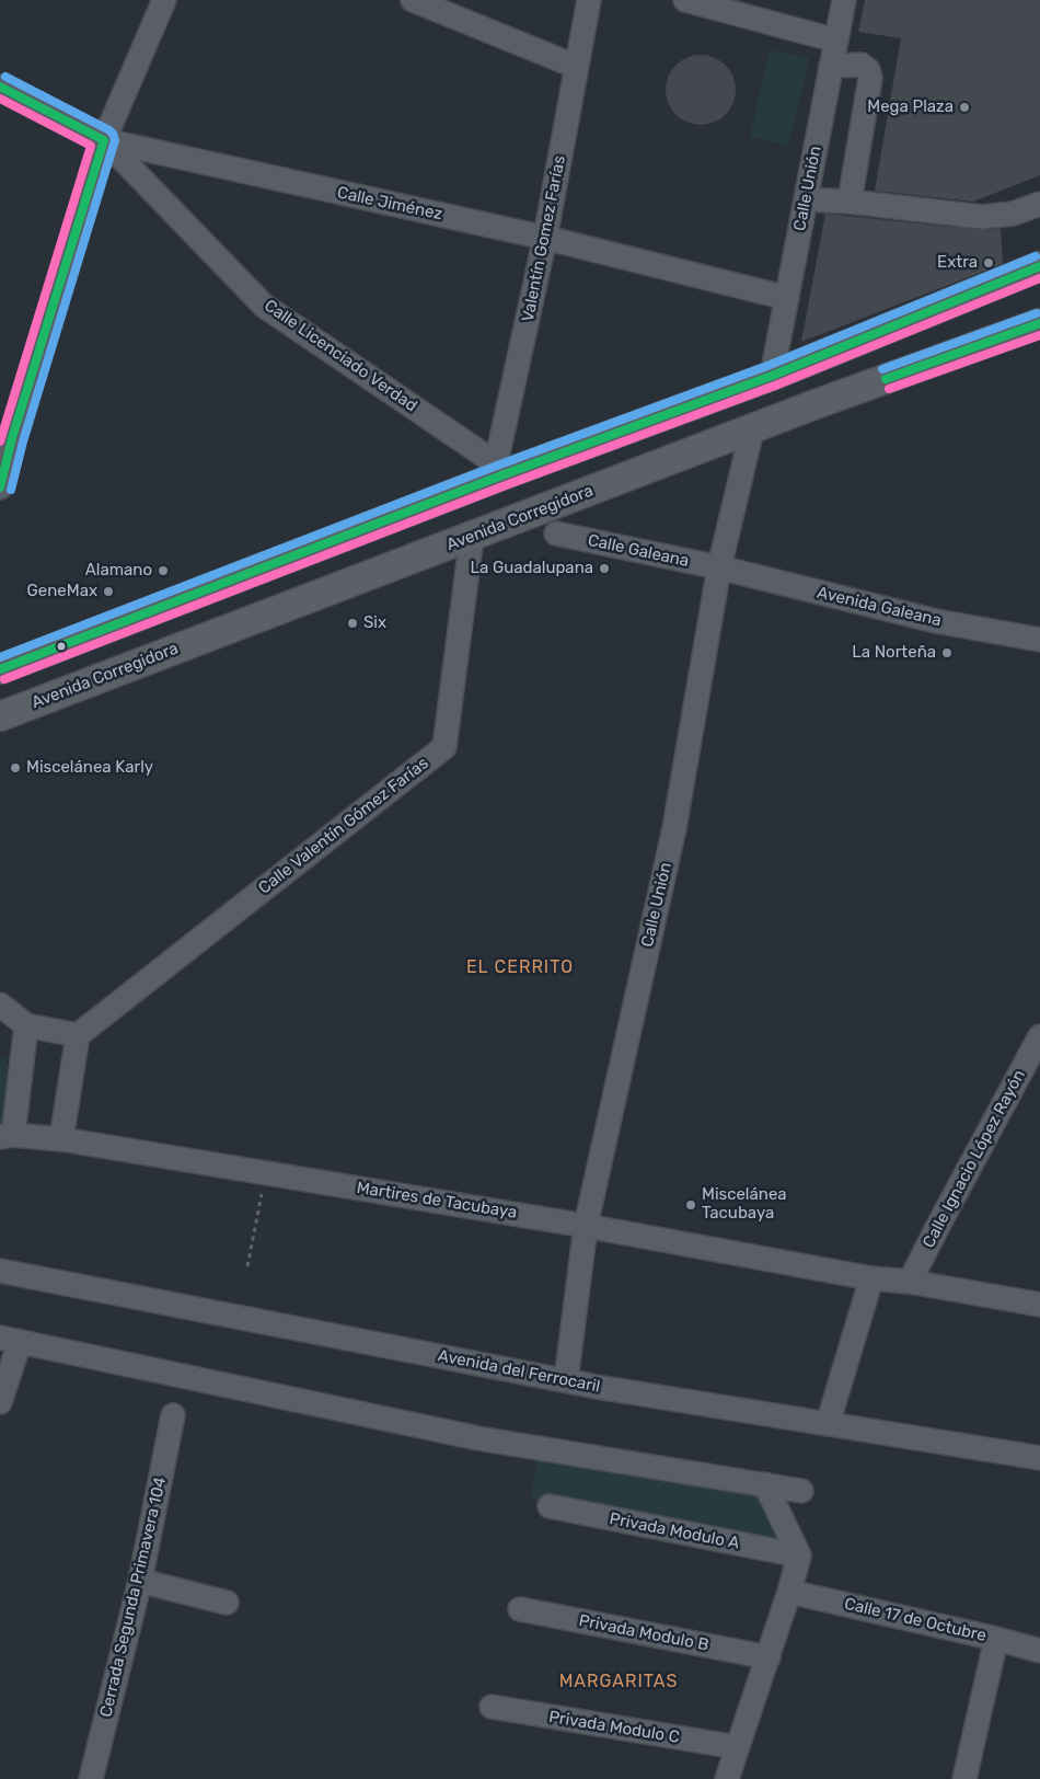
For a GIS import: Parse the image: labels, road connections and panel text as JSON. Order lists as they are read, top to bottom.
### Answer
{
  "streets": {
    "main road": ["Avenida Corregidora"],
    "street": [
      "Calle Unión",
      "Calle Jiménez",
      "Valentín Gomez Farías",
      "Calle Licenciado Verdad",
      "Calle Galeana",
      "Avenida Galeana",
      "Calle Valentín Gómez Farías",
      "Calle Ignacio López Rayón",
      "Martires de Tacubaya",
      "Avenida del Ferrocaril",
      "Privada Modulo A",
      "Cerrada Segunda Primavera 104",
      "Calle 17 de Octubre",
      "Privada Modulo B",
      "Privada Modulo C"
    ]
  },
  "crossings": [
    ["Calle Unión", "Calle Jiménez"],
    ["Calle Unión", "Avenida Corregidora"],
    ["Calle Unión", "Calle Galeana"],
    ["Calle Unión", "Avenida Galeana"],
    ["Calle Unión", "Martires de Tacubaya"],
    ["Calle Unión", "Avenida del Ferrocaril"],
    ["Calle Jiménez", "Valentín Gomez Farías"],
    ["Calle Jiménez", "Calle Licenciado Verdad"],
    ["Valentín Gomez Farías", "Calle Licenciado Verdad"],
    ["Avenida Corregidora", "Calle Valentín Gómez Farías"],
    ["Calle Galeana", "Avenida Galeana"],
    ["Calle Ignacio López Rayón", "Martires de Tacubaya"]
  ],
  "districts": ["EL CERRITO", "MARGARITAS"],
  "places": [
    "Mega Plaza",
    "Extra",
    "La Guadalupana",
    "Alamano",
    "GeneMax",
    "Six",
    "La Norteña",
    "Miscelánea Karly",
    "Miscelánea Tacubaya"
  ]
}
